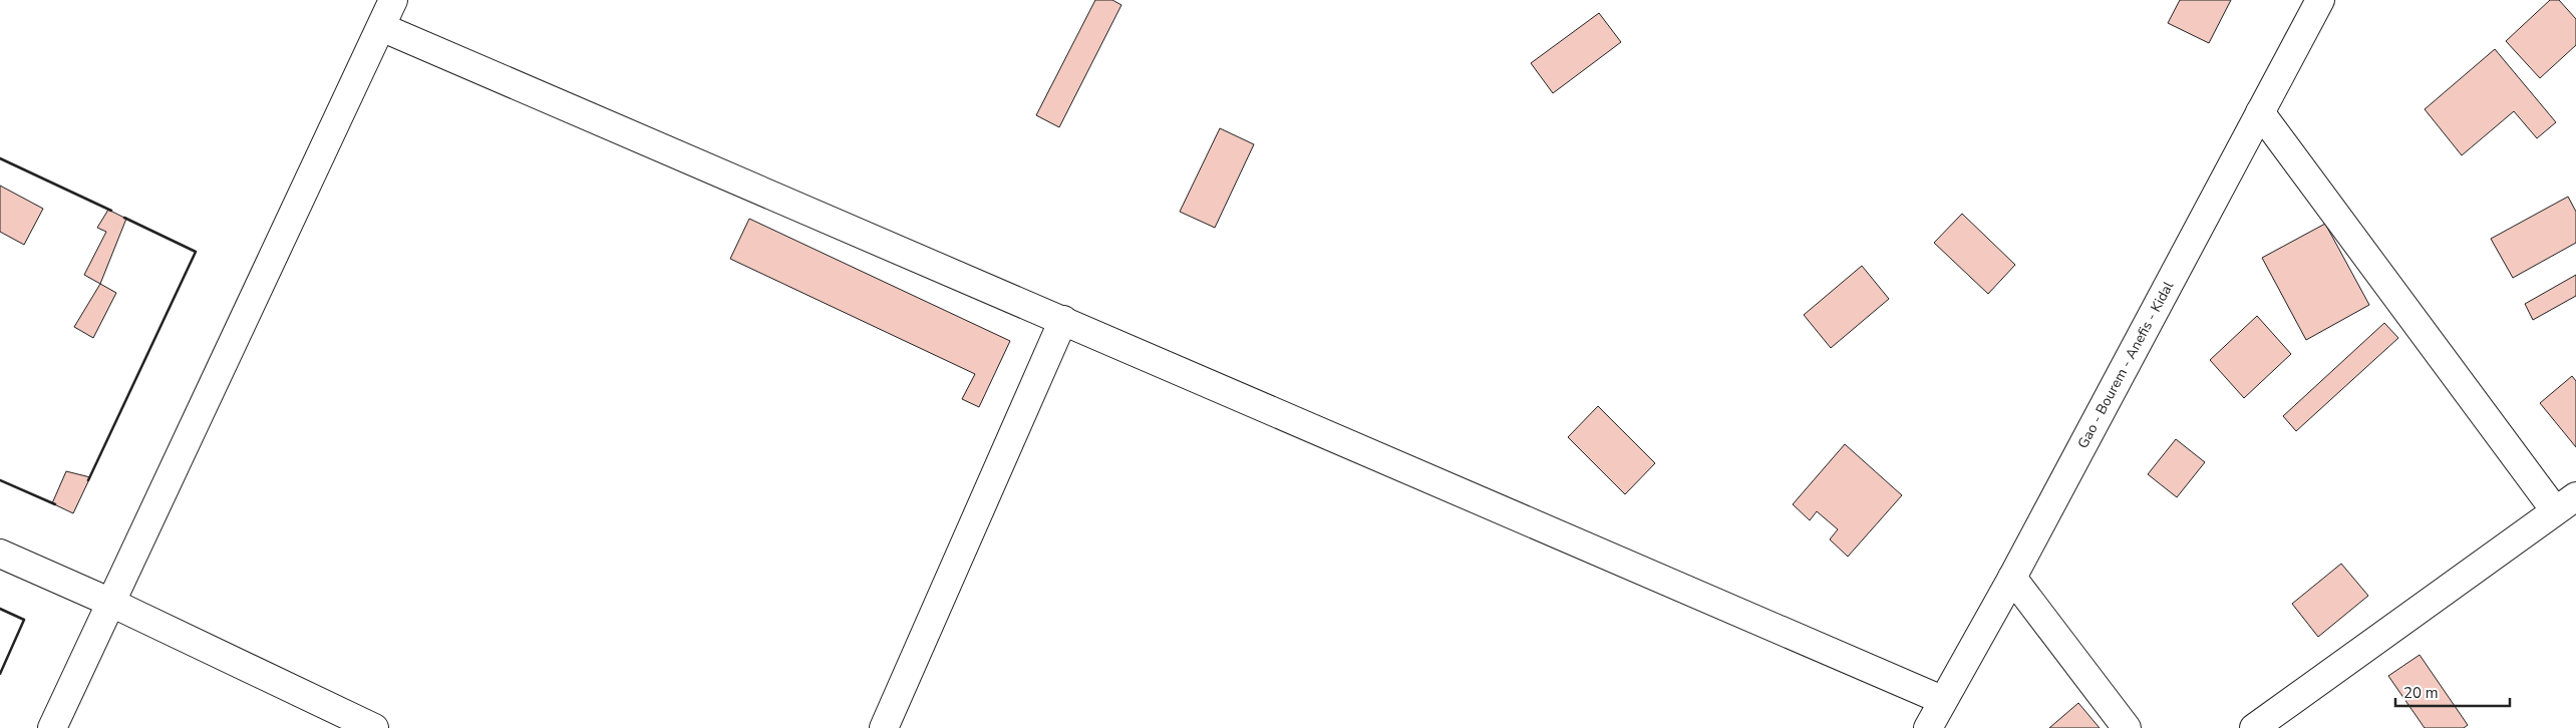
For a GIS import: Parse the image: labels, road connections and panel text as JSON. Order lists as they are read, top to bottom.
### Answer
{
  "streets": {
    "street": ["Gao - Bourem - Anefis - Kidal"]
  },
  "scale_bar": "20 m"
}
